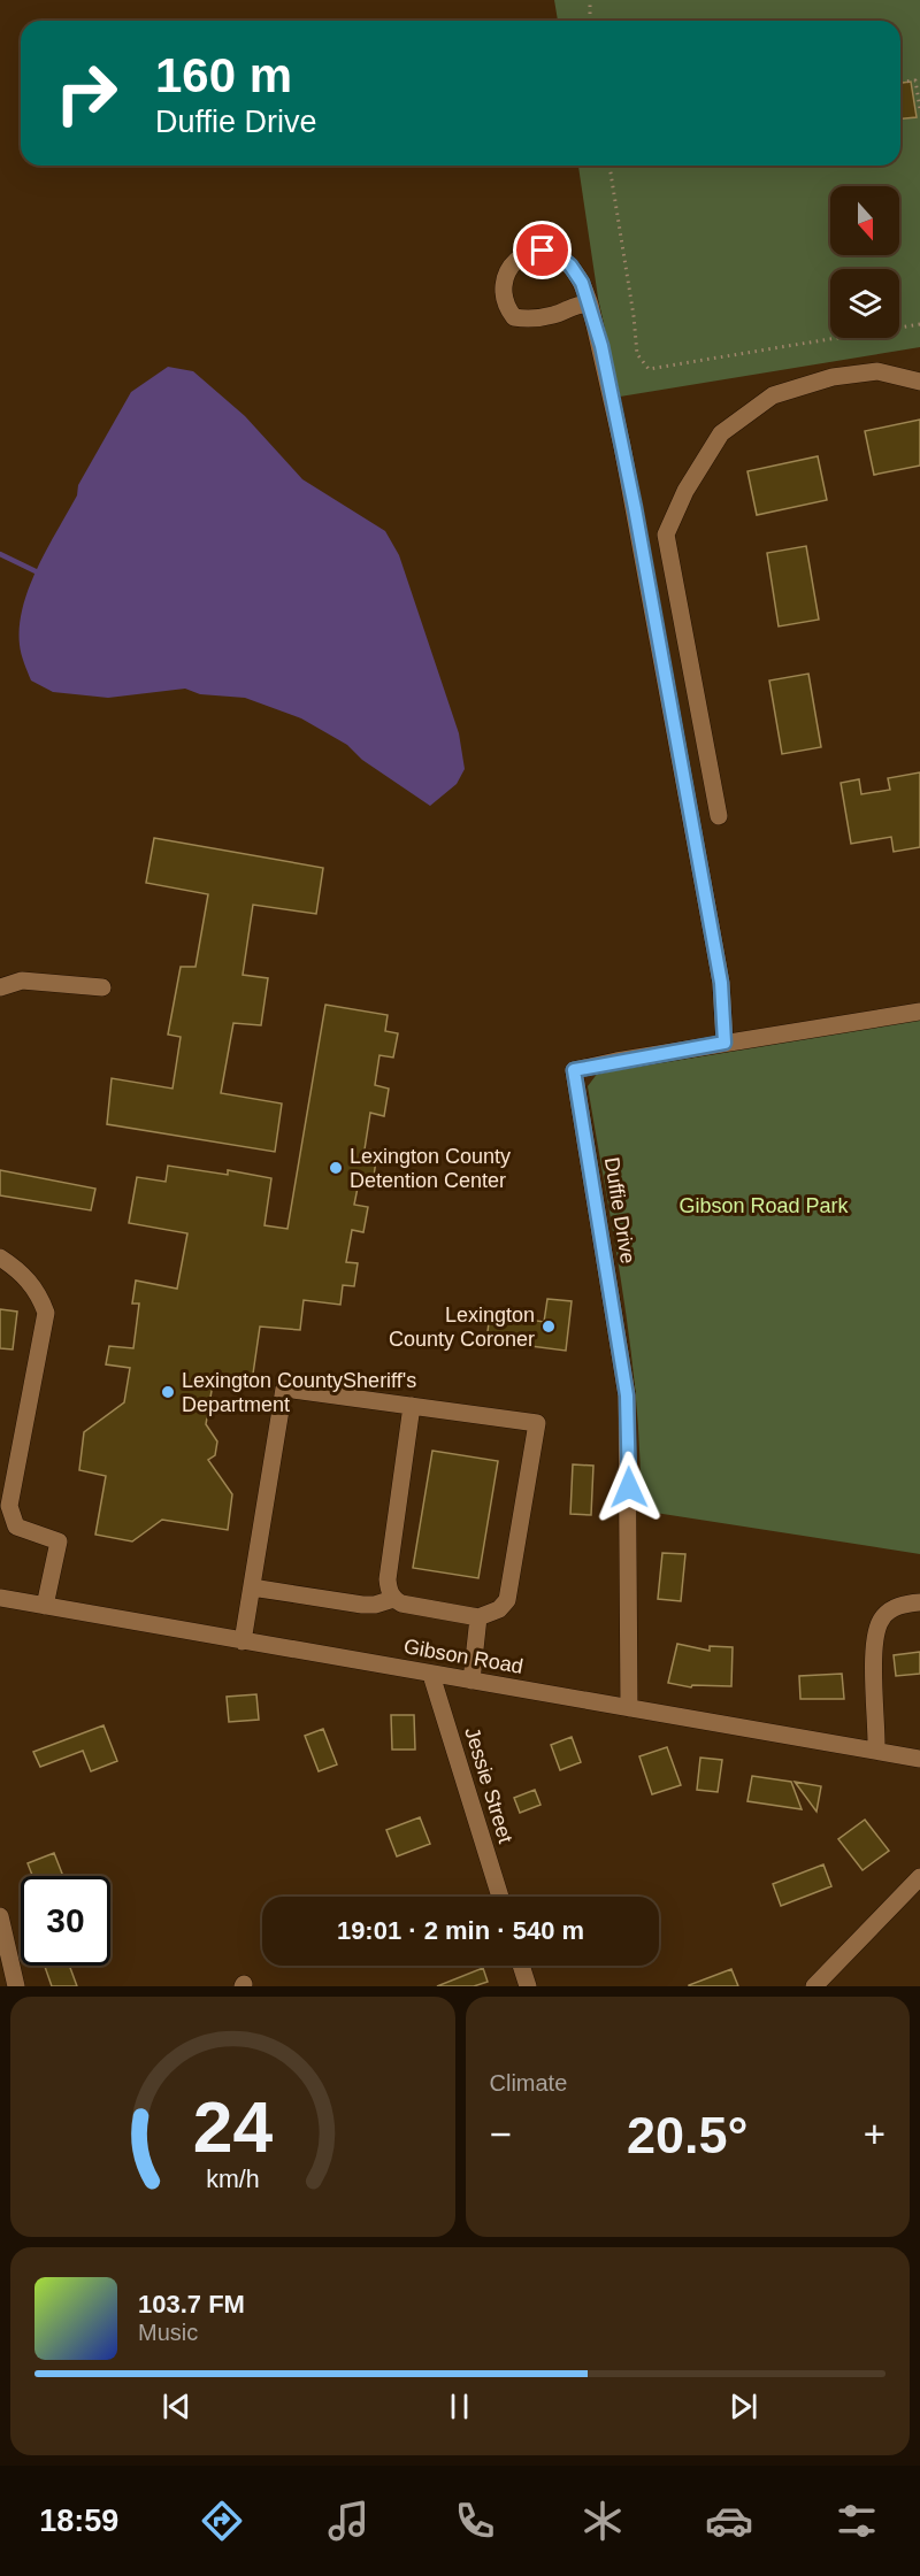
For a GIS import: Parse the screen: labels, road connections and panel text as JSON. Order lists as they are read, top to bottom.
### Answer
{
  "streets": {
    "street": ["Duffie Drive", "Gibson Road", "Jessie Street"]
  },
  "crossings": [
    ["Duffie Drive", "Gibson Road"],
    ["Gibson Road", "Jessie Street"]
  ],
  "parks": ["Gibson Road Park"],
  "places": ["Lexington County Detention Center", "Lexington County Coroner", "Lexington CountySheriff's Department"],
  "north": "bottom",
  "page": {
    "turn": ["160 m", "Duffie Drive"],
    "limit": "30",
    "trip": "19:01 · 2 min · 540 m",
    "tile": "Climate",
    "heat": ["−", "20.5°", "+"],
    "song": ["103.7 FM", "Music"],
    "tabs": "18:59",
    "gauge": ["24", "km/h"]
  }
}
